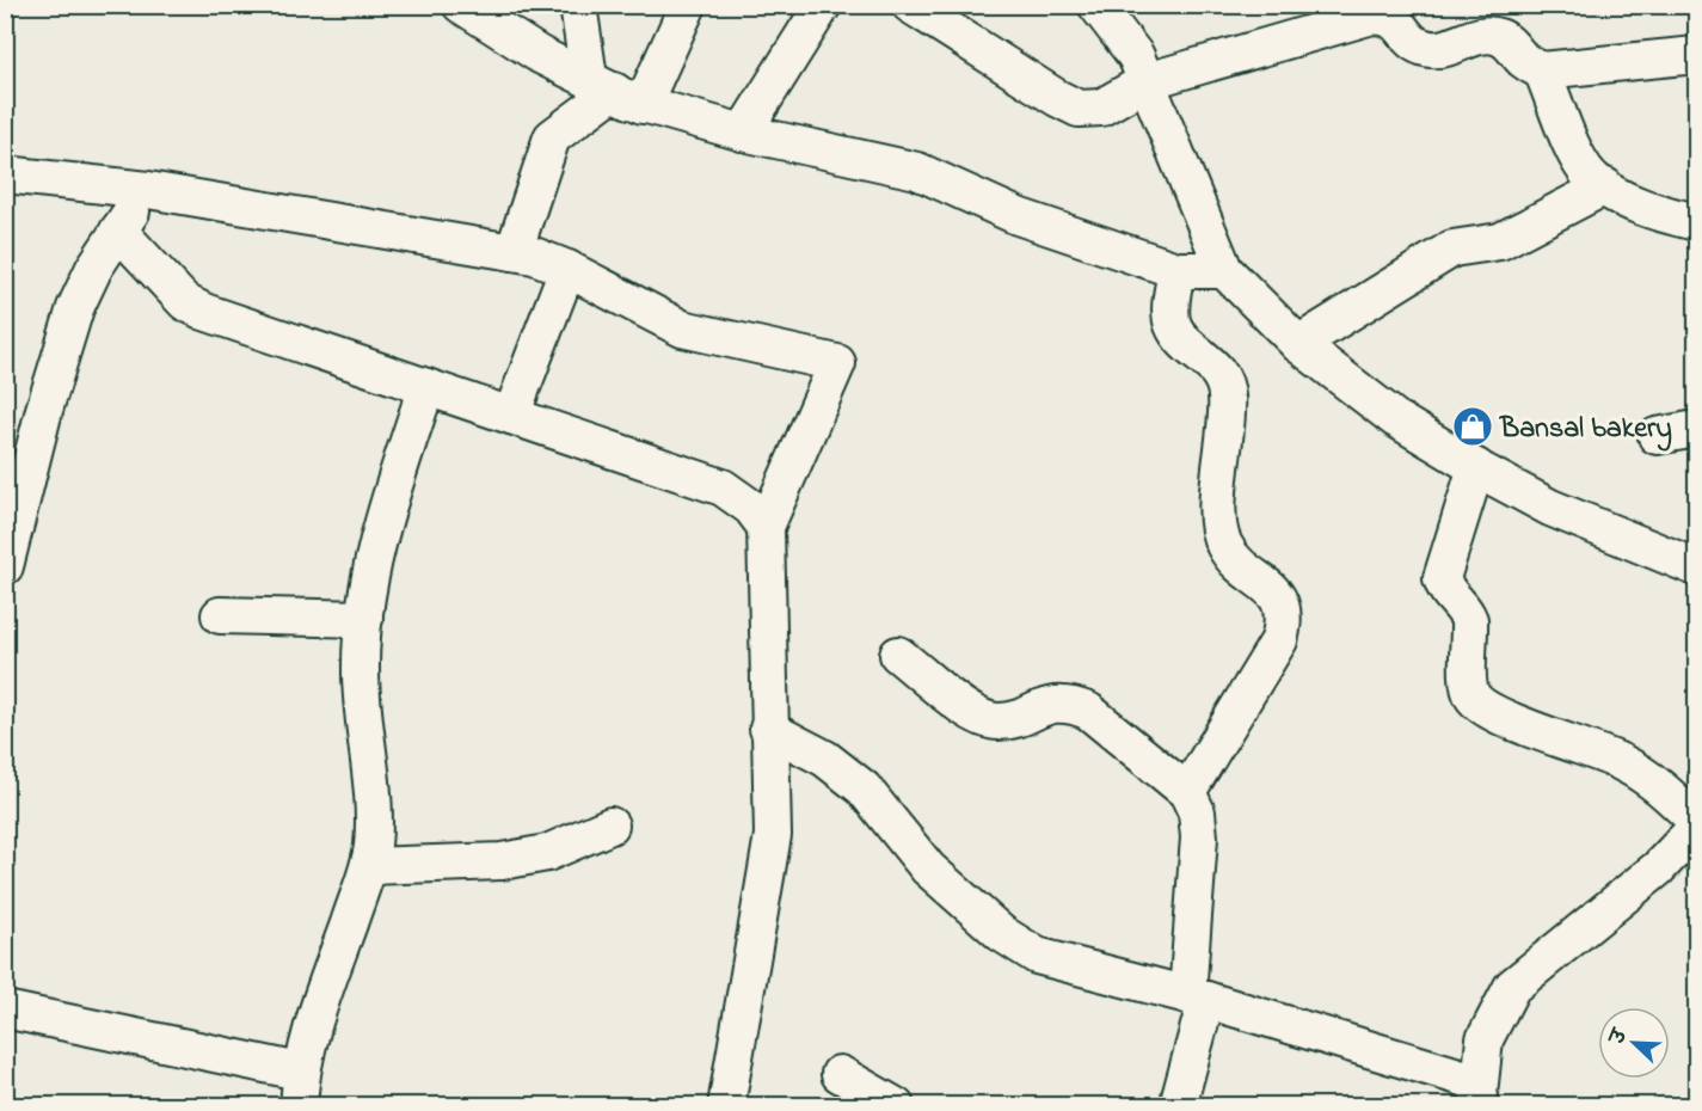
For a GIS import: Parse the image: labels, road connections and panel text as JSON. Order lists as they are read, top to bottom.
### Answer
{
  "places": {
    "shop": ["Bansal bakery"]
  },
  "north": "top left"
}
